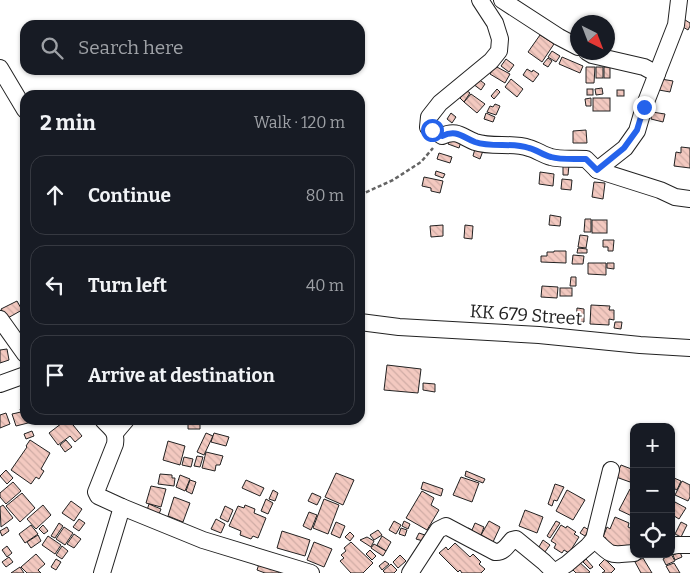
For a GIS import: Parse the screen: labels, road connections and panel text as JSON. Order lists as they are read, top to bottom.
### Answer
{
  "streets": {
    "street": ["KK 679 Street"]
  },
  "north": "bottom right",
  "page": {
    "search": "Search here",
    "heading": ["2 min", "Walk · 120 m"],
    "list": [
      ["Continue", "80 m"],
      ["Turn left", "40 m"],
      "Arrive at destination"
    ],
    "map_buttons": ["+", "−"]
  }
}
